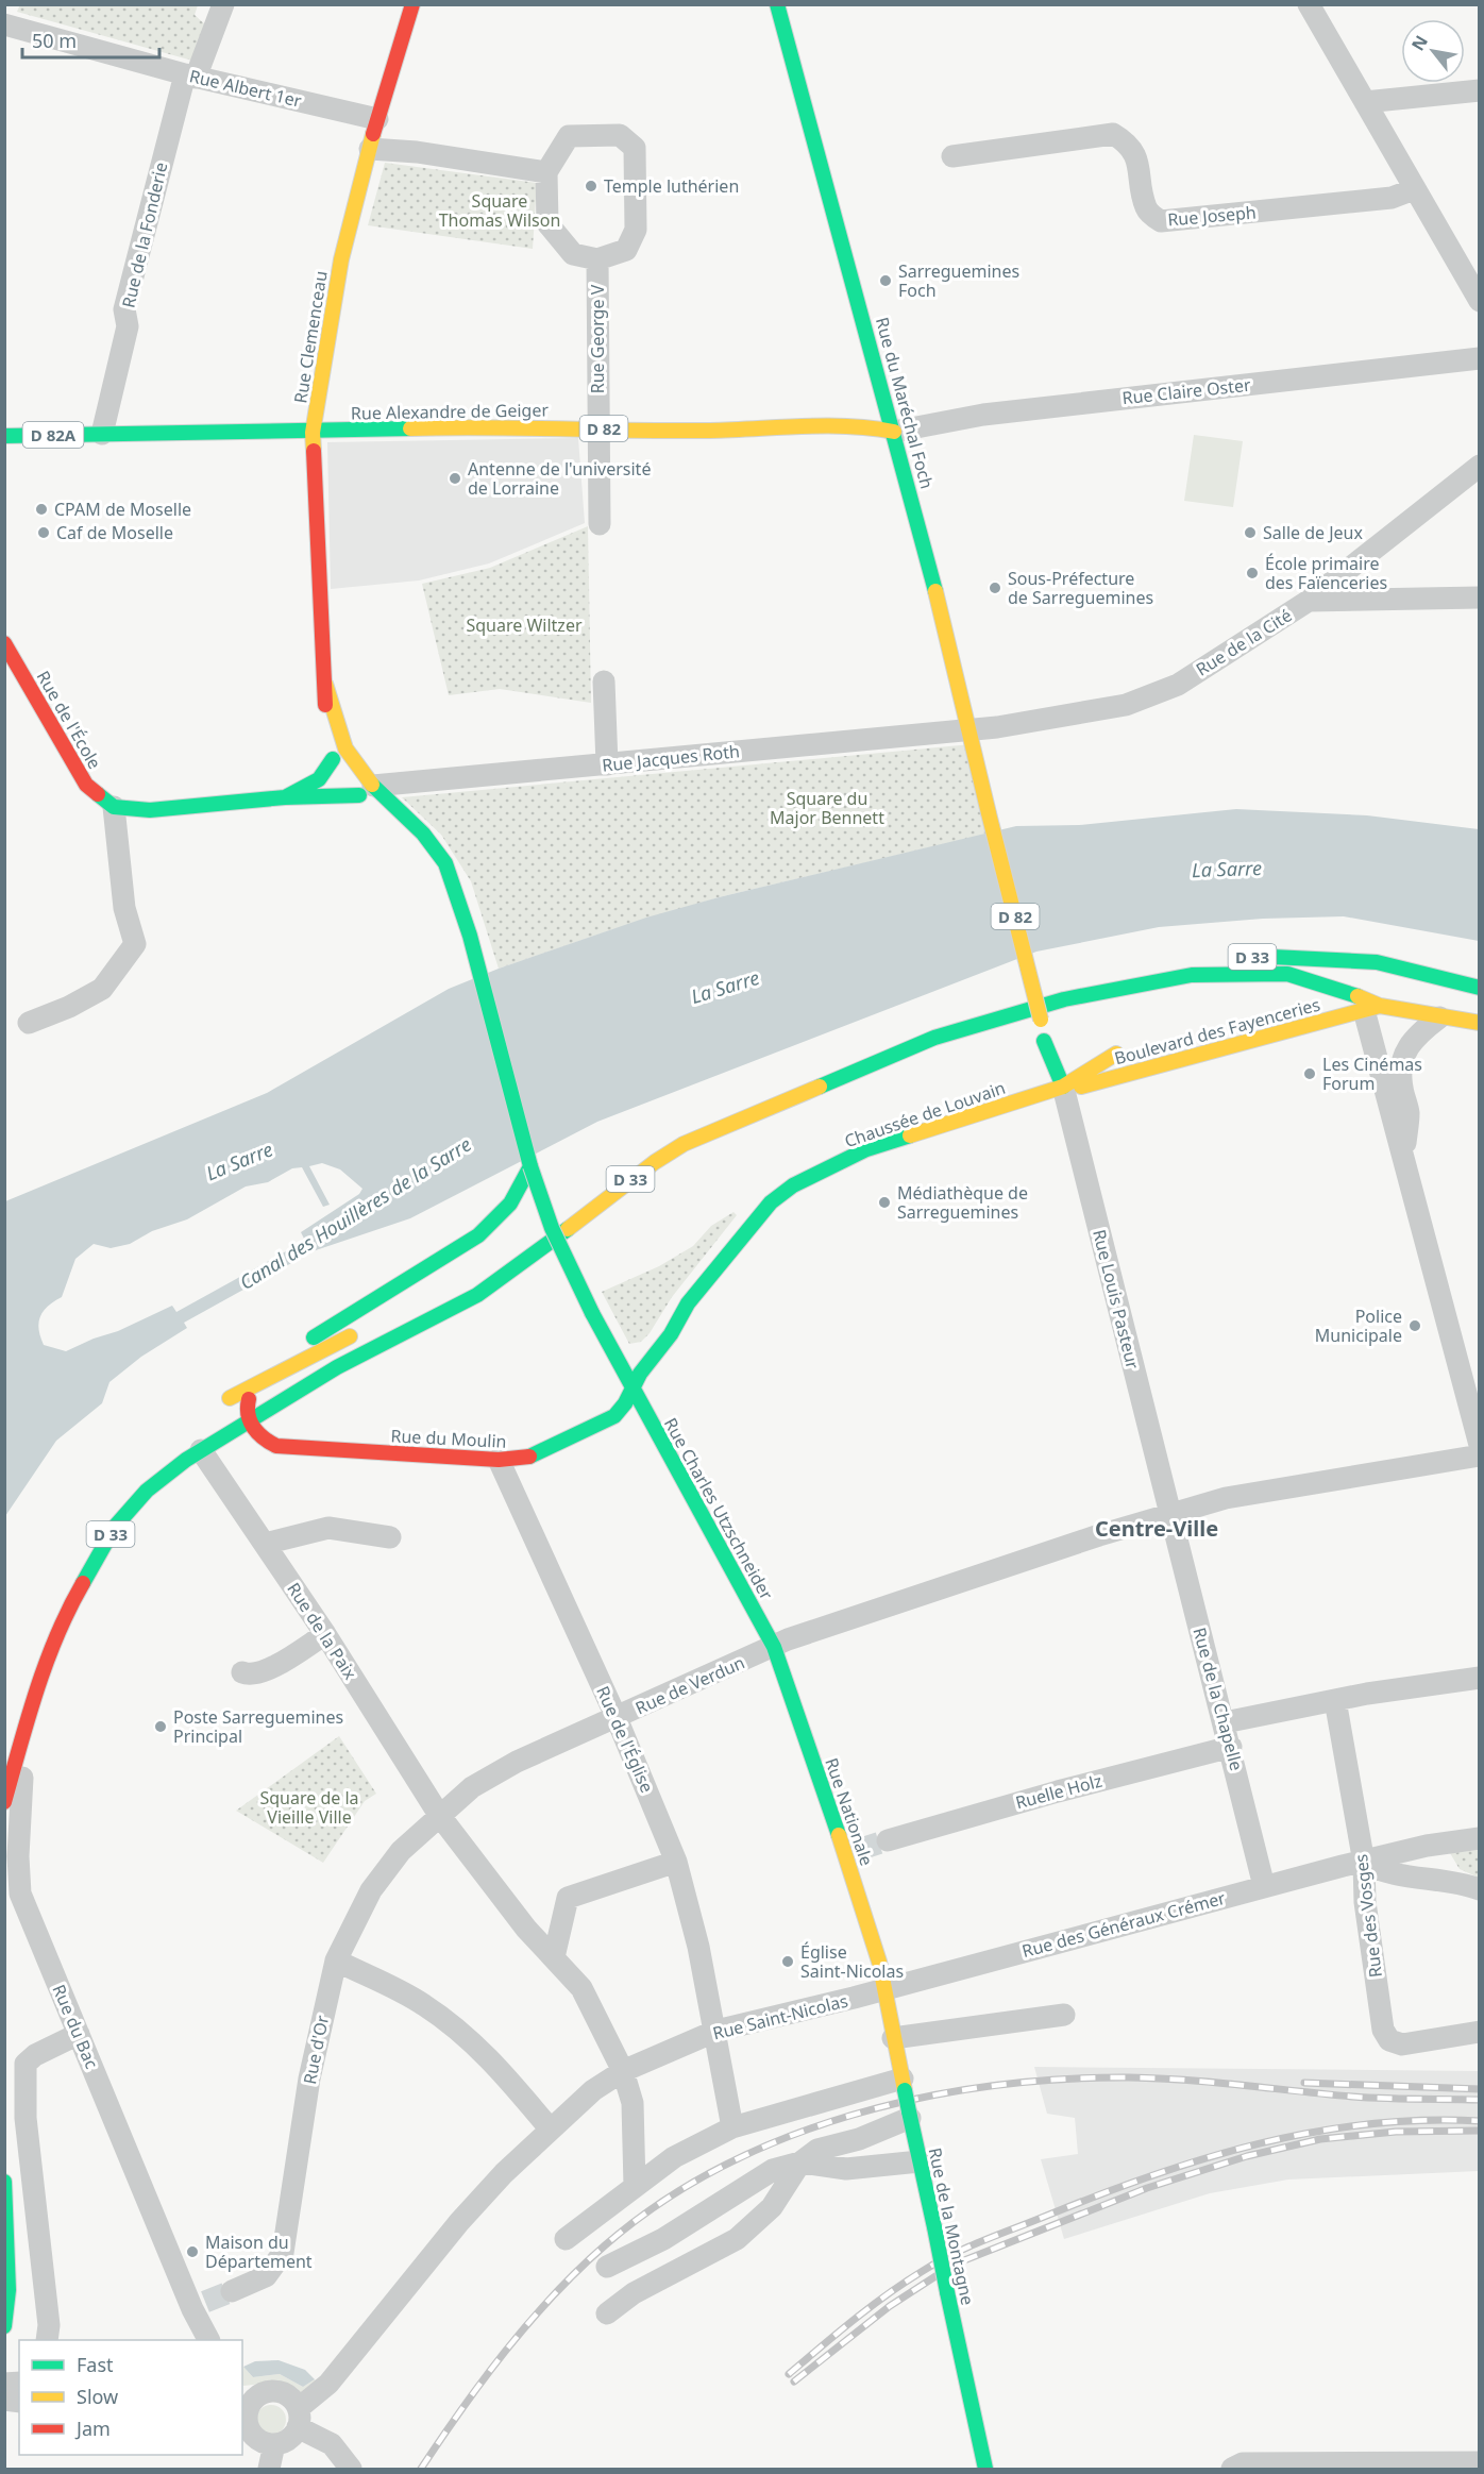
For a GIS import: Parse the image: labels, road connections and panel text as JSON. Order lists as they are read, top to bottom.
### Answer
{
  "streets": {
    "main road": [
      "Rue Clemenceau",
      "Rue du Maréchal Foch",
      "Rue Alexandre de Geiger",
      "D 82",
      "D 82A",
      "Rue de l'École",
      "Rue Jacques Roth",
      "D 33",
      "Boulevard des Fayenceries",
      "Chaussée de Louvain",
      "Rue du Moulin",
      "Rue Charles Utzschneider",
      "Rue Nationale",
      "Rue de la Montagne"
    ],
    "street": [
      "Rue Albert 1er",
      "Rue Joseph",
      "Rue de la Fonderie",
      "Rue George V",
      "Rue Claire Oster",
      "Rue de la Cité",
      "Rue Louis Pasteur",
      "Rue de la Paix",
      "Rue de Verdun",
      "Rue de la Chapelle",
      "Rue de l'Église",
      "Ruelle Holz",
      "Rue des Vosges",
      "Rue des Généraux Crémer",
      "Rue Saint-Nicolas",
      "Rue du Bac",
      "Rue d'Or"
    ]
  },
  "crossings": [
    ["Rue Albert 1er", "Rue de la Fonderie"],
    ["Rue Albert 1er", "Rue Clemenceau"],
    ["Rue de la Fonderie", "Rue Alexandre de Geiger"],
    ["Rue Clemenceau", "Rue Alexandre de Geiger"],
    ["Rue Clemenceau", "Rue Jacques Roth"],
    ["Rue Clemenceau", "Chaussée de Louvain"],
    ["Rue Clemenceau", "Rue du Moulin"],
    ["Rue Clemenceau", "Rue Charles Utzschneider"],
    ["Rue George V", "Rue Alexandre de Geiger"],
    ["Rue Claire Oster", "Rue du Maréchal Foch"],
    ["Rue Claire Oster", "Rue Alexandre de Geiger"],
    ["Rue du Maréchal Foch", "Rue Alexandre de Geiger"],
    ["Rue du Maréchal Foch", "Rue de la Cité"],
    ["Rue du Maréchal Foch", "Rue Jacques Roth"],
    ["Rue du Maréchal Foch", "Boulevard des Fayenceries"],
    ["Rue du Maréchal Foch", "Chaussée de Louvain"],
    ["Rue du Maréchal Foch", "Rue Louis Pasteur"],
    ["Rue de la Cité", "Rue Jacques Roth"],
    ["Rue de l'École", "Rue Jacques Roth"],
    ["D 33", "Boulevard des Fayenceries"],
    ["D 33", "Rue du Moulin"],
    ["D 33", "Rue de la Paix"],
    ["D 33", "Rue du Bac"],
    ["Boulevard des Fayenceries", "Chaussée de Louvain"],
    ["Boulevard des Fayenceries", "Rue Louis Pasteur"],
    ["Chaussée de Louvain", "Rue Louis Pasteur"],
    ["Chaussée de Louvain", "Rue du Moulin"],
    ["Chaussée de Louvain", "Rue Charles Utzschneider"],
    ["Rue Louis Pasteur", "Rue de Verdun"],
    ["Rue Louis Pasteur", "Rue de la Chapelle"],
    ["Rue du Moulin", "Rue Charles Utzschneider"],
    ["Rue du Moulin", "Rue de l'Église"],
    ["Rue Charles Utzschneider", "Rue de Verdun"],
    ["Rue Charles Utzschneider", "Rue Nationale"],
    ["Rue de la Paix", "Rue de Verdun"],
    ["Rue de la Paix", "Rue Saint-Nicolas"],
    ["Rue de la Paix", "Rue d'Or"],
    ["Rue de Verdun", "Rue de la Chapelle"],
    ["Rue de Verdun", "Rue de l'Église"],
    ["Rue de Verdun", "Rue Nationale"],
    ["Rue de Verdun", "Rue d'Or"],
    ["Rue de la Chapelle", "Ruelle Holz"],
    ["Rue de la Chapelle", "Rue des Généraux Crémer"],
    ["Rue de l'Église", "Rue Saint-Nicolas"],
    ["Rue Nationale", "Rue des Généraux Crémer"],
    ["Rue Nationale", "Rue Saint-Nicolas"],
    ["Rue Nationale", "Rue de la Montagne"],
    ["Rue des Vosges", "Rue des Généraux Crémer"],
    ["Rue des Généraux Crémer", "Rue Saint-Nicolas"],
    ["Rue des Généraux Crémer", "Rue de la Montagne"],
    ["Rue Saint-Nicolas", "Rue de la Montagne"]
  ],
  "districts": ["Centre-Ville"],
  "water": ["La Sarre", "Canal des Houillères de la Sarre"],
  "parks": [
    "Square Thomas Wilson",
    "Square Wiltzer",
    "Square du Major Bennett",
    "Square de la Vieille Ville"
  ],
  "places": [
    "Temple luthérien",
    "Sarreguemines Foch",
    "Antenne de l'université de Lorraine",
    "CPAM de Moselle",
    "Caf de Moselle",
    "Salle de Jeux",
    "École primaire des Faïenceries",
    "Sous-Préfecture de Sarreguemines",
    "Les Cinémas Forum",
    "Médiathèque de Sarreguemines",
    "Police Municipale",
    "Poste Sarreguemines Principal",
    "Église Saint-Nicolas",
    "Maison du Département"
  ],
  "legend": ["Fast", "Slow", "Jam"],
  "scale_bar": "50 m",
  "north": "top left"
}
